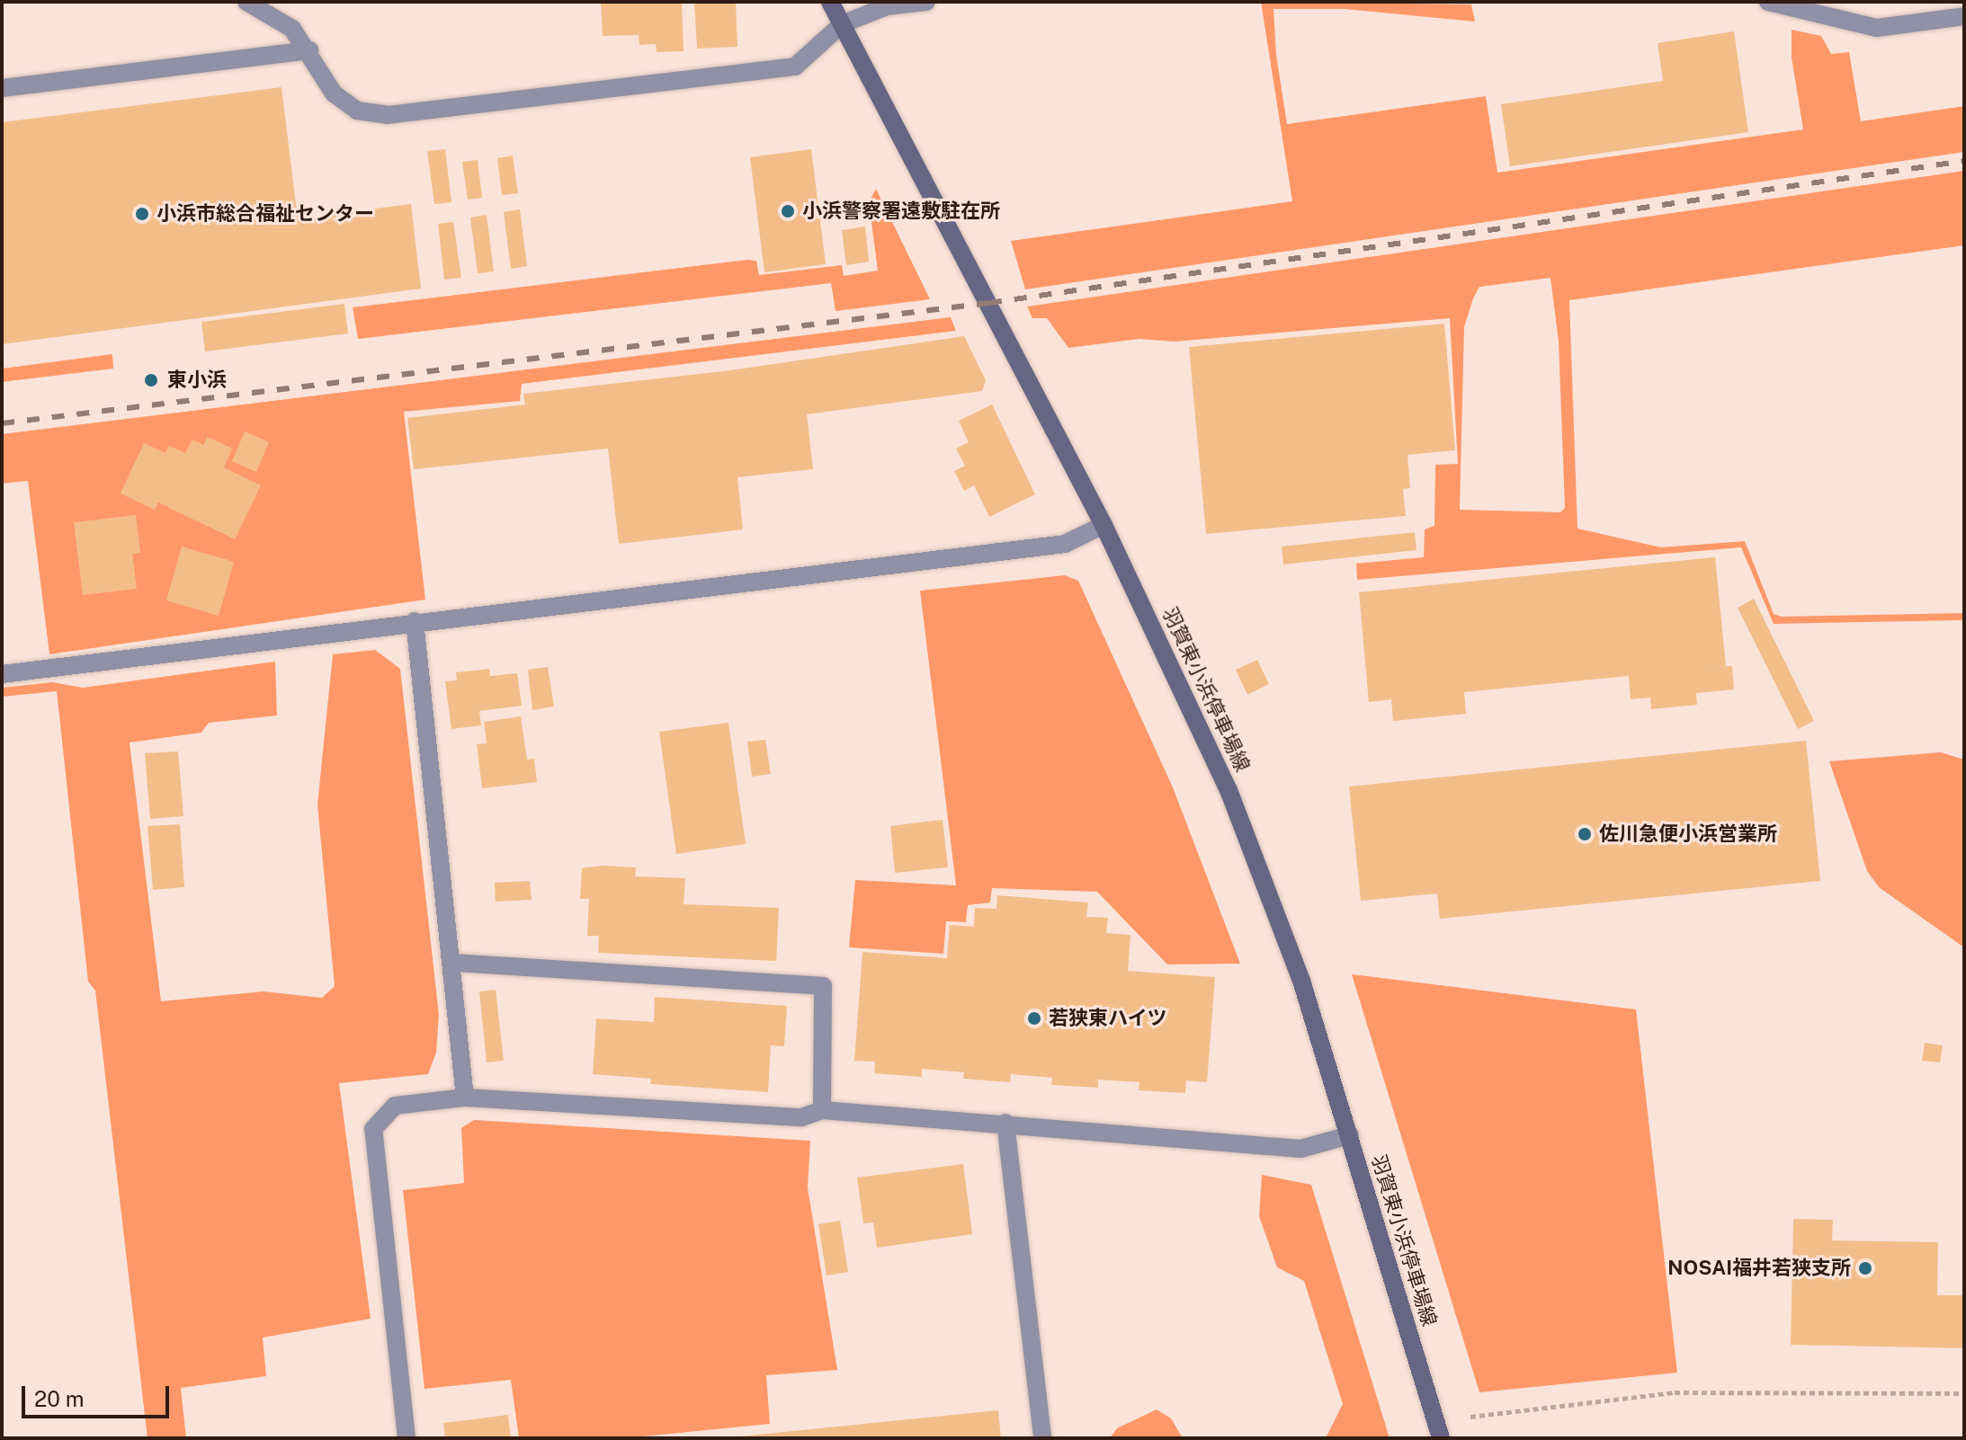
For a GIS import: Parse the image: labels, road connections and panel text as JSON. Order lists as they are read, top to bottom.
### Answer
{
  "streets": {
    "main road": ["羽賀東小浜停車場線"]
  },
  "places": [
    "小浜警察署遠敷駐在所",
    "小浜市総合福祉センター",
    "東小浜",
    "佐川急便小浜営業所",
    "若狭東ハイツ",
    "NOSAI福井若狭支所"
  ],
  "scale_bar": "20 m"
}
